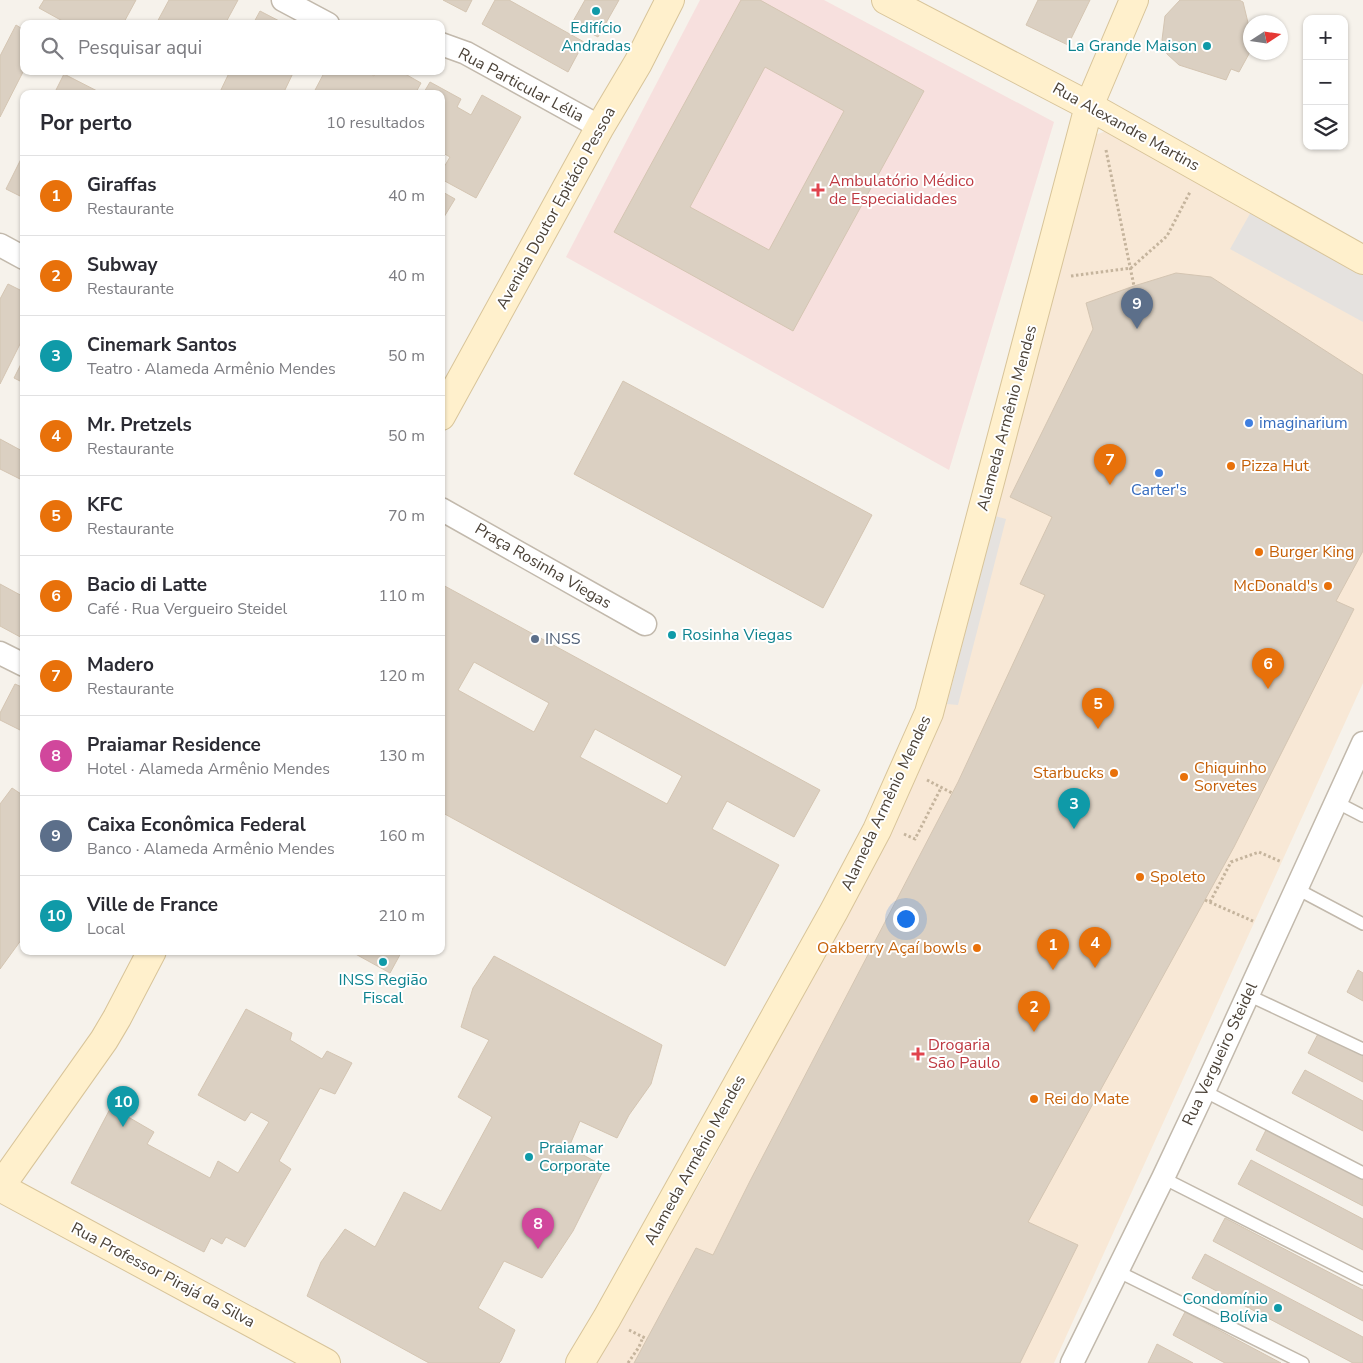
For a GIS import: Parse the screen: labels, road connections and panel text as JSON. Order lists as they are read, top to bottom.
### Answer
{
  "streets": {
    "main road": [
      "Rua Alexandre Martins",
      "Avenida Doutor Epitácio Pessoa",
      "Alameda Armênio Mendes",
      "Rua Professor Pirajá da Silva"
    ],
    "street": ["Rua Particular Lélia", "Praça Rosinha Viegas", "Rua Vergueiro Steidel"]
  },
  "crossings": [
    ["Rua Particular Lélia", "Avenida Doutor Epitácio Pessoa"],
    ["Rua Alexandre Martins", "Alameda Armênio Mendes"]
  ],
  "places": {
    "other": [
      "Edifício Andradas",
      "La Grande Maison",
      "imaginarium",
      "Pizza Hut",
      "Carter's",
      "Burger King",
      "McDonald's",
      "Rosinha Viegas",
      "INSS",
      "Starbucks",
      "Chiquinho Sorvetes",
      "Spoleto",
      "Oakberry Açaí bowls",
      "INSS Região Fiscal",
      "Rei do Mate",
      "Praiamar Corporate",
      "Condomínio Bolívia"
    ],
    "health": ["Ambulatório Médico de Especialidades", "Drogaria São Paulo"]
  },
  "north": "right",
  "page": {
    "map_buttons": ["+", "−"],
    "search": "Pesquisar aqui",
    "heading": ["Por perto", "10 resultados"],
    "list": [
      {
        "mark": "1",
        "name": "Giraffas",
        "note": "Restaurante",
        "value": "40 m"
      },
      {
        "mark": "2",
        "name": "Subway",
        "note": "Restaurante",
        "value": "40 m"
      },
      {
        "mark": "3",
        "name": "Cinemark Santos",
        "note": "Teatro · Alameda Armênio Mendes",
        "value": "50 m"
      },
      {
        "mark": "4",
        "name": "Mr. Pretzels",
        "note": "Restaurante",
        "value": "50 m"
      },
      {
        "mark": "5",
        "name": "KFC",
        "note": "Restaurante",
        "value": "70 m"
      },
      {
        "mark": "6",
        "name": "Bacio di Latte",
        "note": "Café · Rua Vergueiro Steidel",
        "value": "110 m"
      },
      {
        "mark": "7",
        "name": "Madero",
        "note": "Restaurante",
        "value": "120 m"
      },
      {
        "mark": "8",
        "name": "Praiamar Residence",
        "note": "Hotel · Alameda Armênio Mendes",
        "value": "130 m"
      },
      {
        "mark": "9",
        "name": "Caixa Econômica Federal",
        "note": "Banco · Alameda Armênio Mendes",
        "value": "160 m"
      },
      {
        "mark": "10",
        "name": "Ville de France",
        "note": "Local",
        "value": "210 m"
      }
    ],
    "pins": [
      "9",
      "7",
      "6",
      "5",
      "3",
      "4",
      "1",
      "2",
      "10",
      "8"
    ]
  }
}
